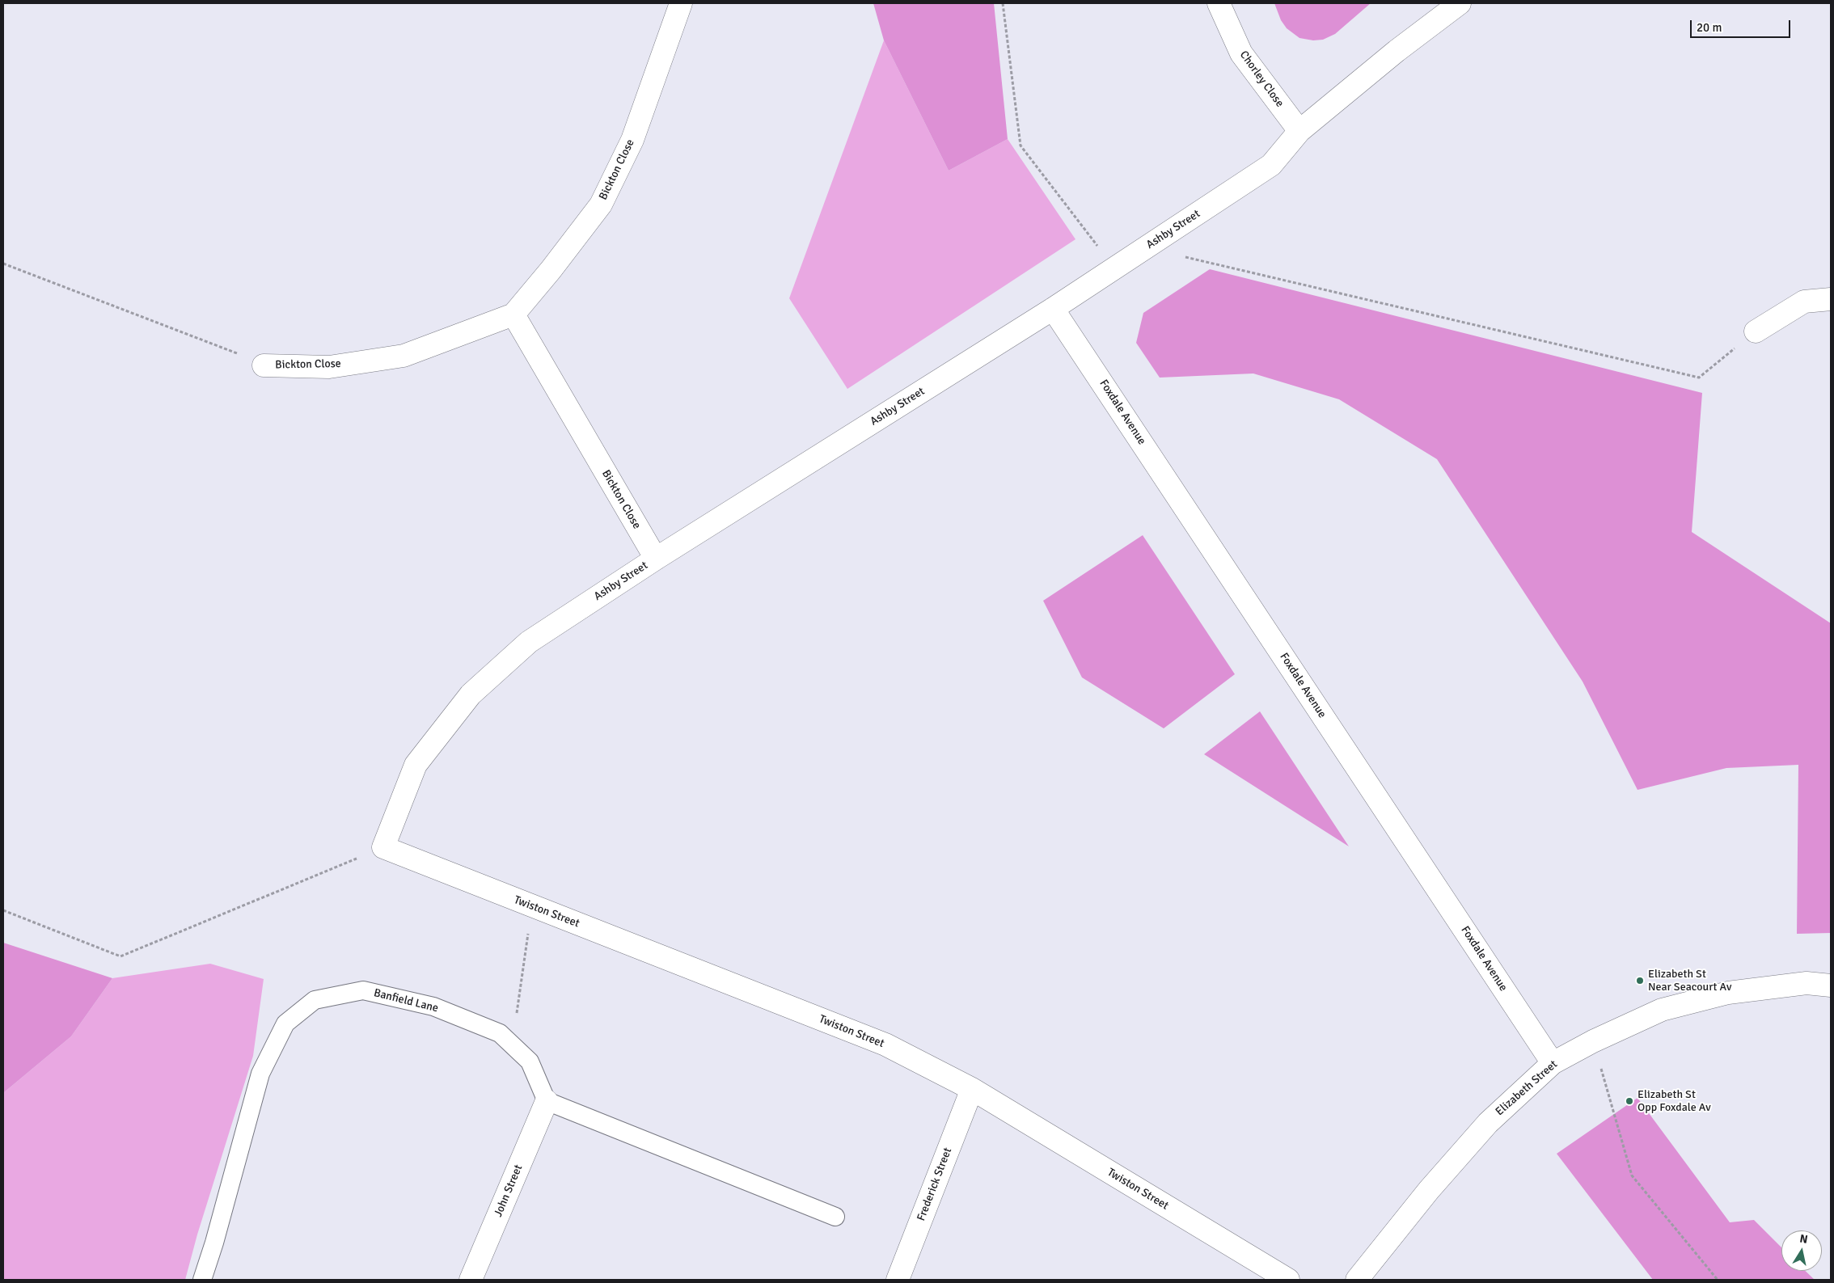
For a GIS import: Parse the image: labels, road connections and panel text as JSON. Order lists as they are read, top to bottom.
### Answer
{
  "streets": {
    "street": [
      "Chorley Close",
      "Bickton Close",
      "Ashby Street",
      "Foxdale Avenue",
      "Twiston Street",
      "Elizabeth Street",
      "Frederick Street",
      "John Street"
    ],
    "lane": ["Banfield Lane"]
  },
  "crossings": [
    ["Chorley Close", "Ashby Street"],
    ["Bickton Close", "Ashby Street"],
    ["Ashby Street", "Foxdale Avenue"],
    ["Ashby Street", "Twiston Street"],
    ["Foxdale Avenue", "Elizabeth Street"],
    ["Twiston Street", "Frederick Street"],
    ["Banfield Lane", "John Street"]
  ],
  "places": ["Elizabeth St Near Seacourt Av", "Elizabeth St Opp Foxdale Av"],
  "scale_bar": "20 m",
  "north": "top"
}
